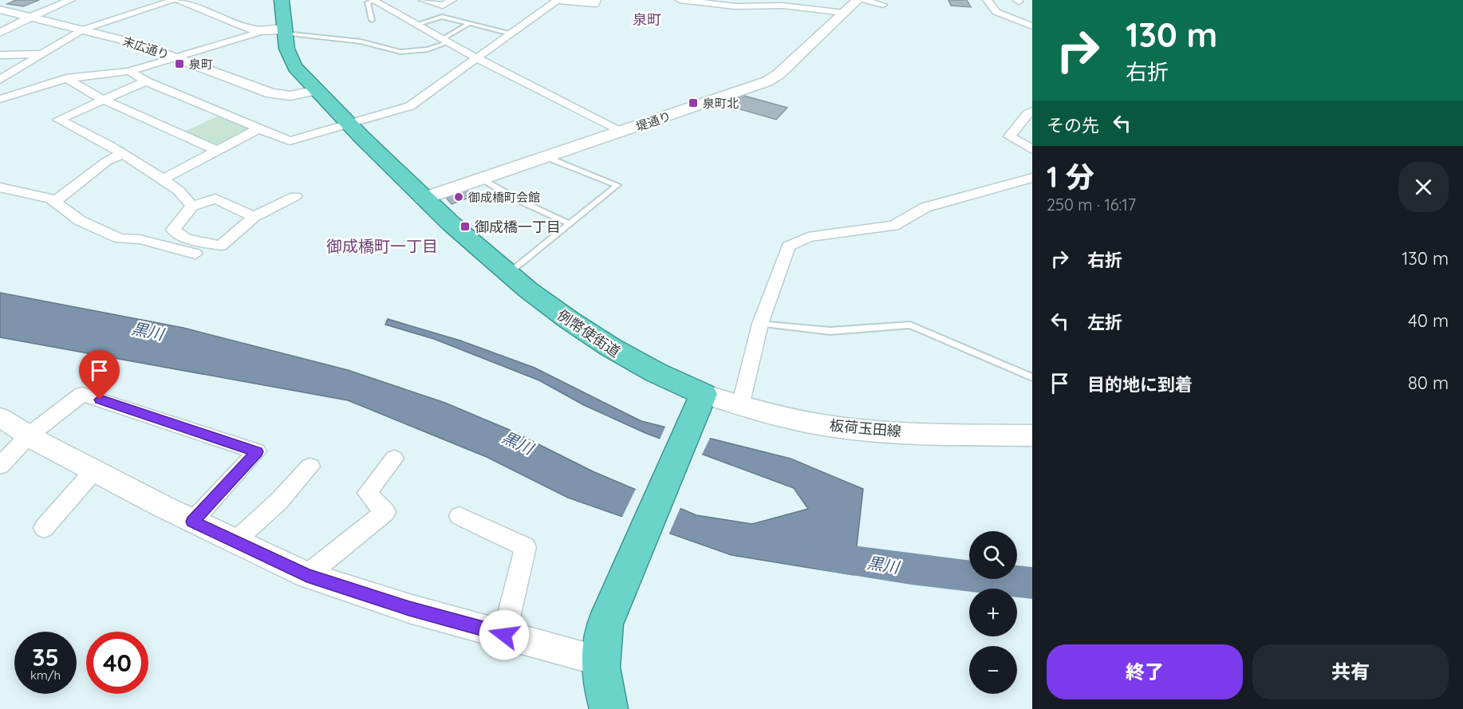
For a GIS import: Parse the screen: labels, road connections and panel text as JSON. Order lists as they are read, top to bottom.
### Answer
{
  "streets": {
    "highway": ["例幣使街道"],
    "main road": ["板荷玉田線"],
    "street": ["末広通り", "堤通り"]
  },
  "crossings": [
    ["末広通り", "例幣使街道"],
    ["堤通り", "例幣使街道"],
    ["例幣使街道", "板荷玉田線"]
  ],
  "districts": ["泉町", "御成橋町一丁目"],
  "water": ["黒川"],
  "places": {
    "transit": ["泉町", "泉町北", "御成橋一丁目"],
    "other": ["御成橋町会館"]
  },
  "page": {
    "turn": ["130 m", "右折"],
    "then": "その先",
    "heading": ["1 分", "250 m · 16:17"],
    "list": [
      {
        "name": "右折",
        "value": "130 m"
      },
      {
        "name": "左折",
        "value": "40 m"
      },
      {
        "name": "目的地に到着",
        "value": "80 m"
      }
    ],
    "map_buttons": ["+", "−"],
    "speed": "35 km/h",
    "limit": "40",
    "buttons": ["終了", "共有"]
  }
}
